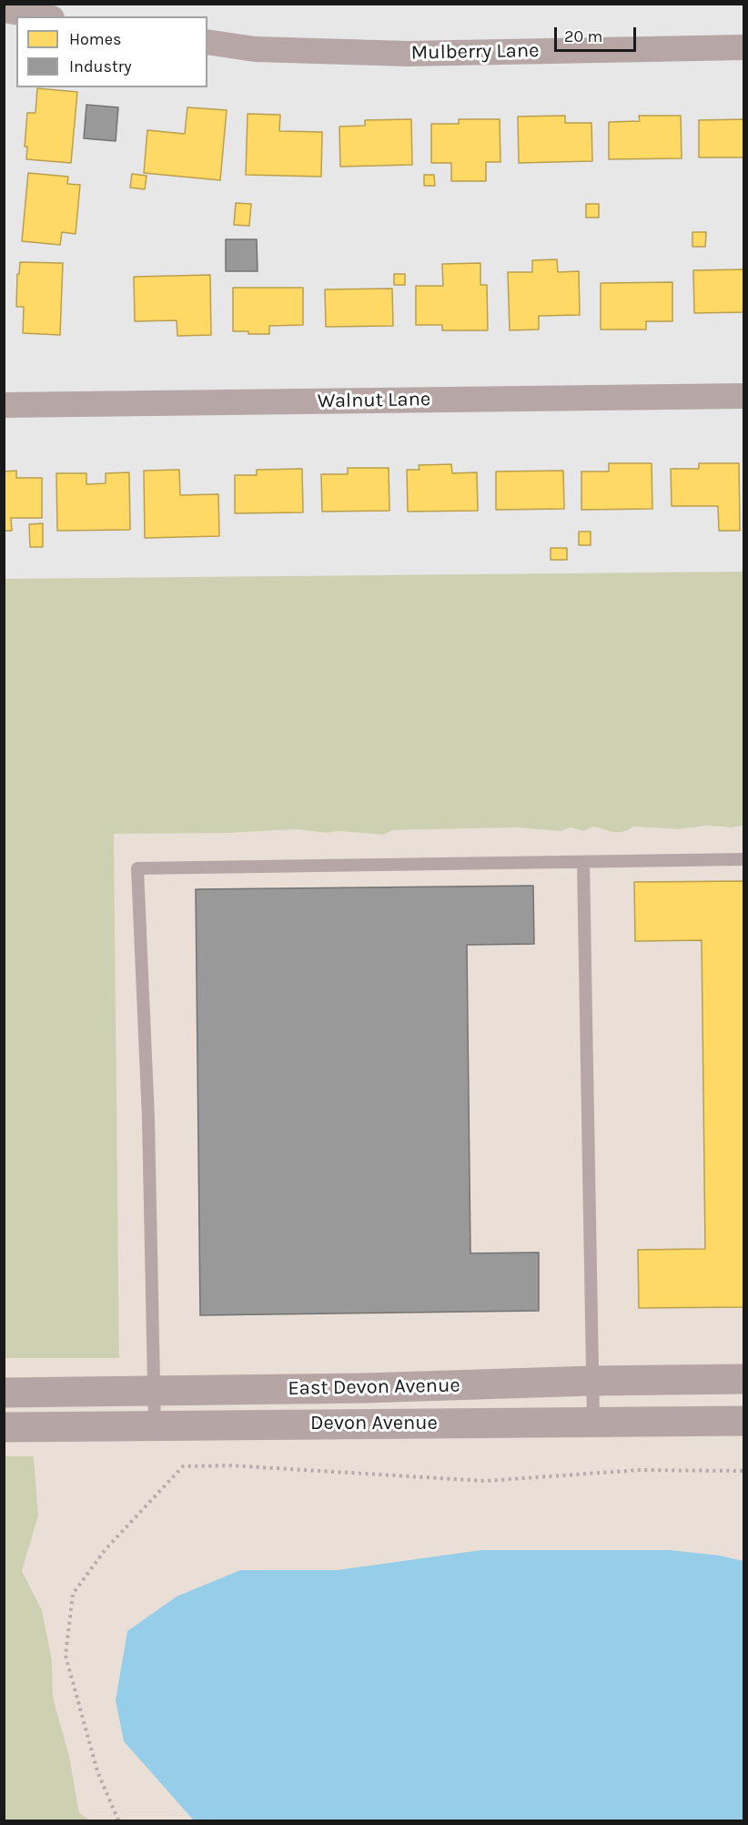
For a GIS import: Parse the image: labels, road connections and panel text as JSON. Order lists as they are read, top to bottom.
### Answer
{
  "streets": {
    "main road": ["East Devon Avenue", "Devon Avenue"],
    "street": ["Mulberry Lane", "Walnut Lane"]
  },
  "legend": ["Homes", "Industry"],
  "scale_bar": "20 m"
}
